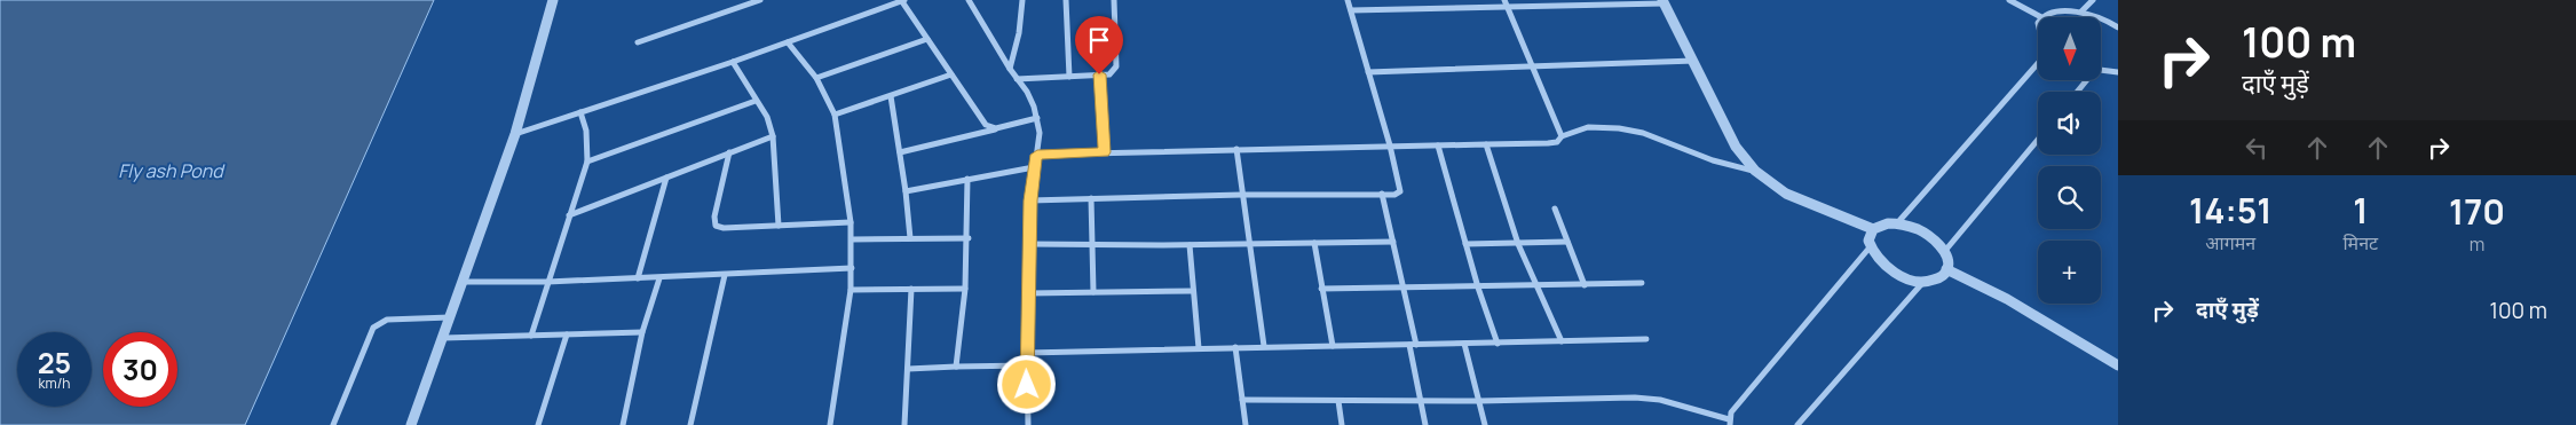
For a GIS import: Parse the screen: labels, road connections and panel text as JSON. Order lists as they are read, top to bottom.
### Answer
{
  "water": ["Fly ash Pond"],
  "north": "bottom",
  "page": {
    "turn": ["100 m", "दाएँ मुड़ें"],
    "map_buttons": "+",
    "eta": [
      "14:51",
      "आगमन",
      "1",
      "मिनट",
      "170",
      "m"
    ],
    "list": [
      {
        "name": "दाएँ मुड़ें",
        "value": "100 m"
      }
    ],
    "speed": "25 km/h",
    "limit": "30"
  }
}
